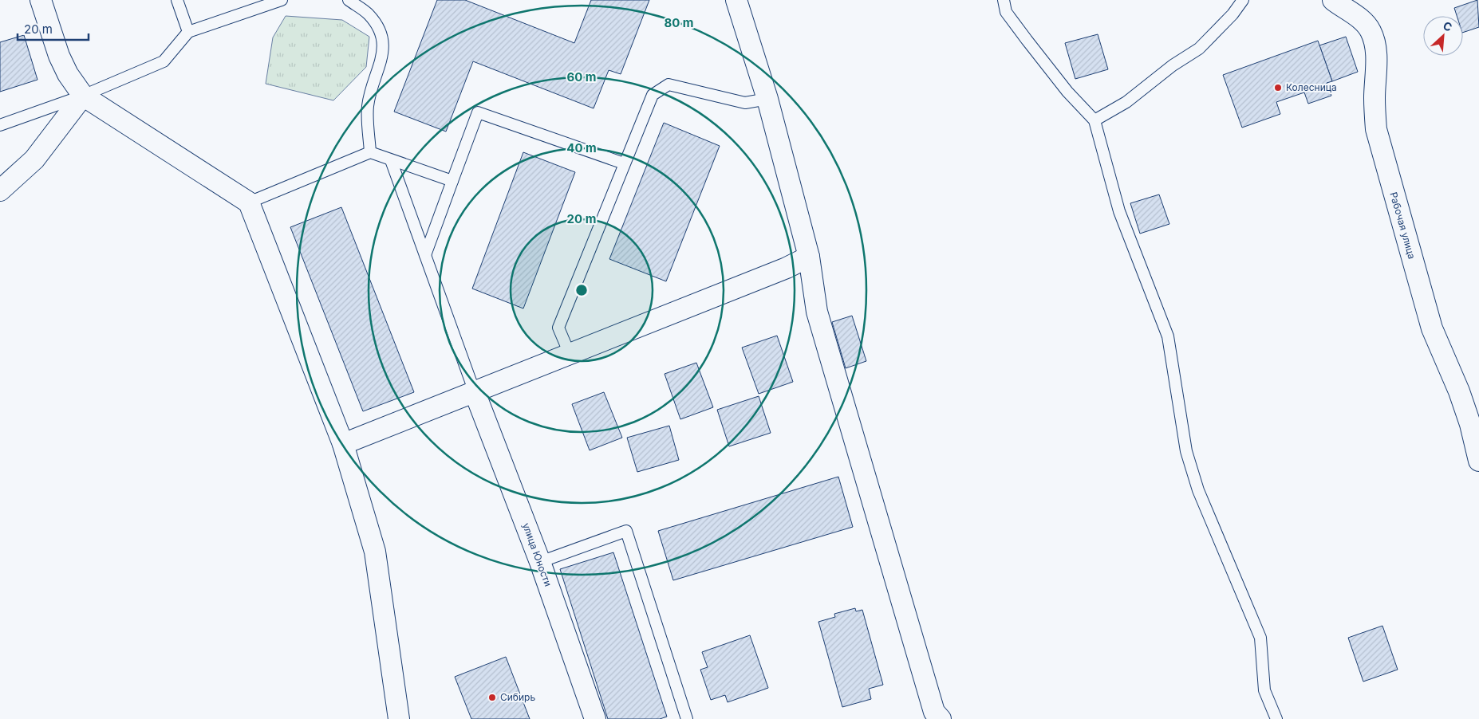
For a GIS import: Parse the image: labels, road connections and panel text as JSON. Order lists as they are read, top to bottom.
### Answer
{
  "streets": {
    "street": ["Рабочая улица", "улица Юности"]
  },
  "places": ["Колесница", "Сибирь"],
  "scale_bar": "20 m",
  "north": "top right",
  "rings": [
    "80 m",
    "60 m",
    "40 m",
    "20 m"
  ]
}
